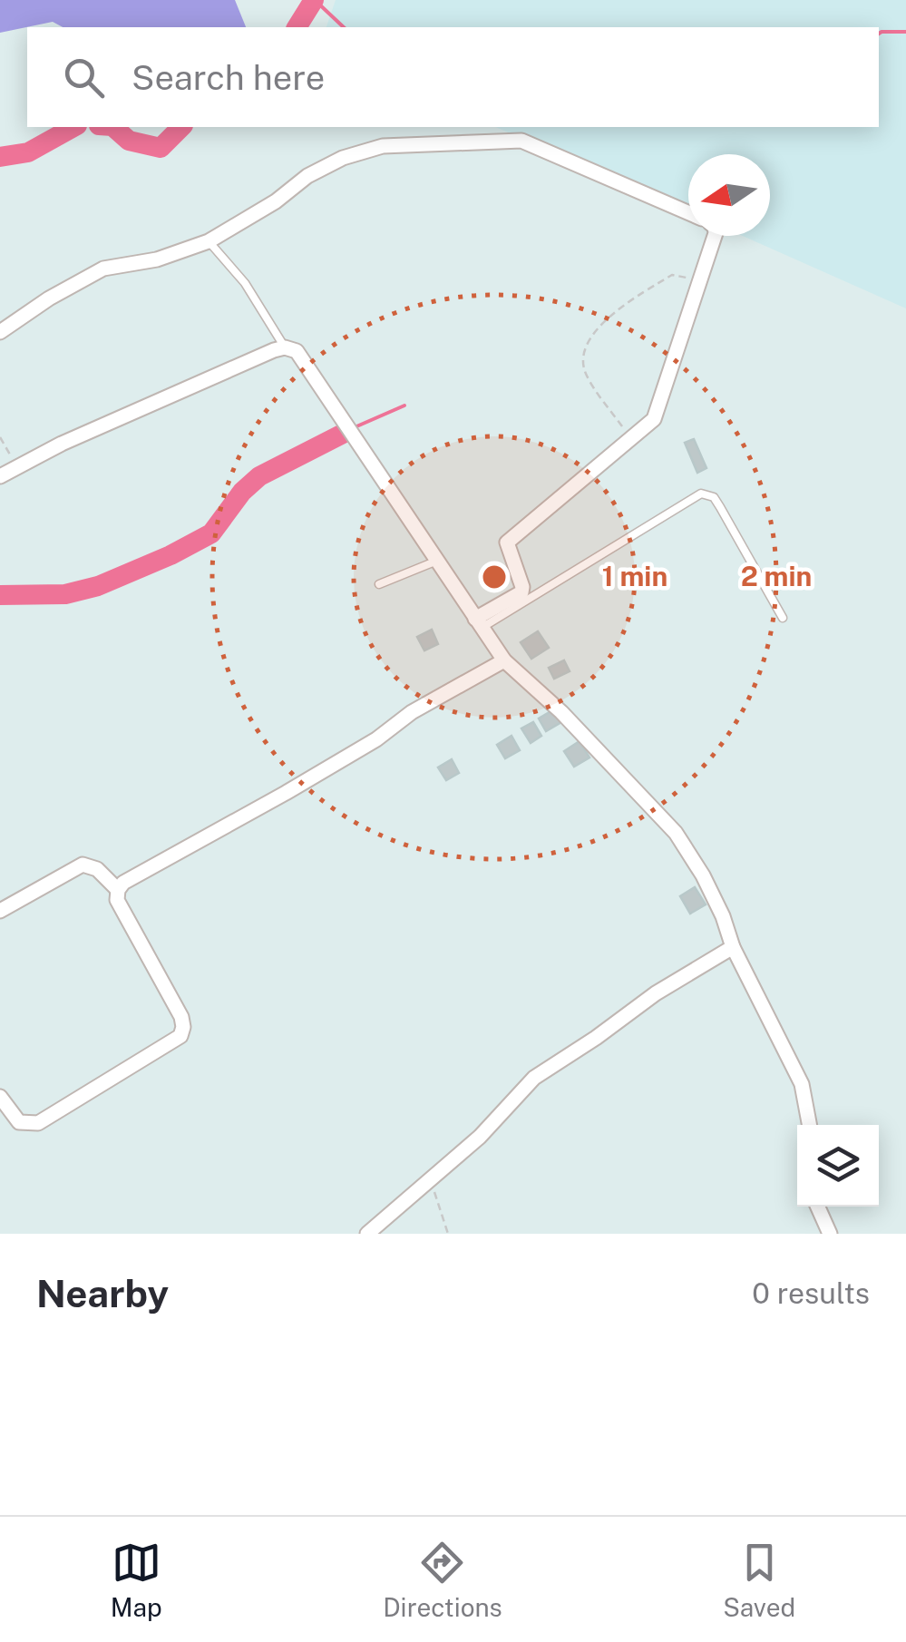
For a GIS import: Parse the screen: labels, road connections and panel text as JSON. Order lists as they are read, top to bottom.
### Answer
{
  "north": "left",
  "page": {
    "search": "Search here",
    "heading": ["Nearby", "0 results"],
    "nav": ["Map", "Directions", "Saved"]
  },
  "rings": ["1 min", "2 min"]
}
